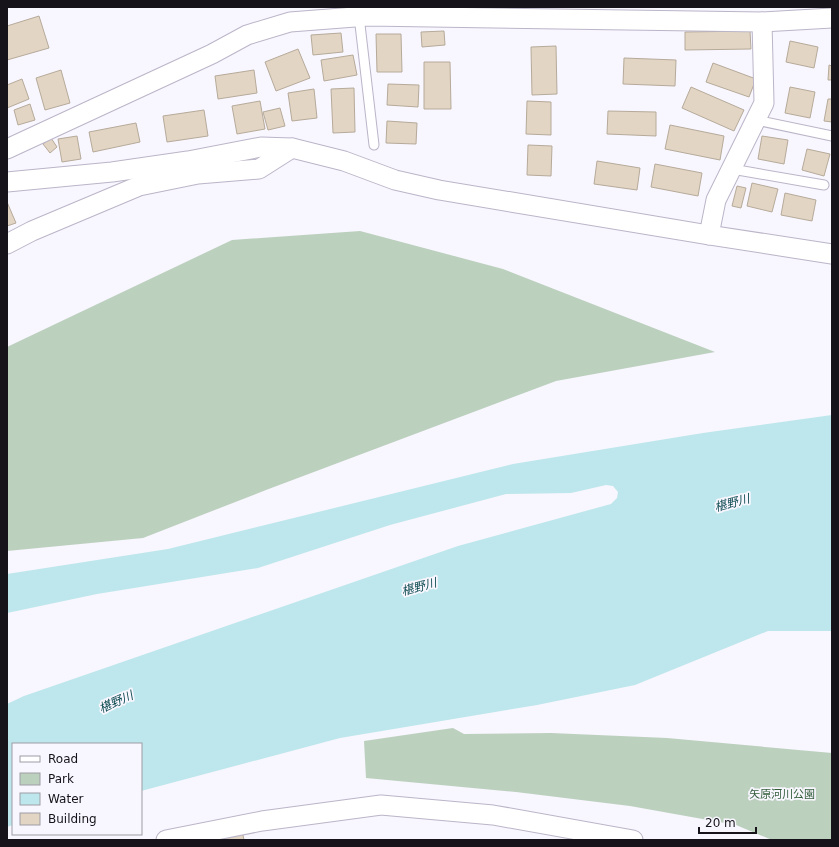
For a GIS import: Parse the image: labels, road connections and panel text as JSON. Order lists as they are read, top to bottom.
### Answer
{
  "water": ["椹野川"],
  "parks": ["矢原河川公園"],
  "legend": [
    "Road",
    "Park",
    "Water",
    "Building"
  ],
  "scale_bar": "20 m"
}
